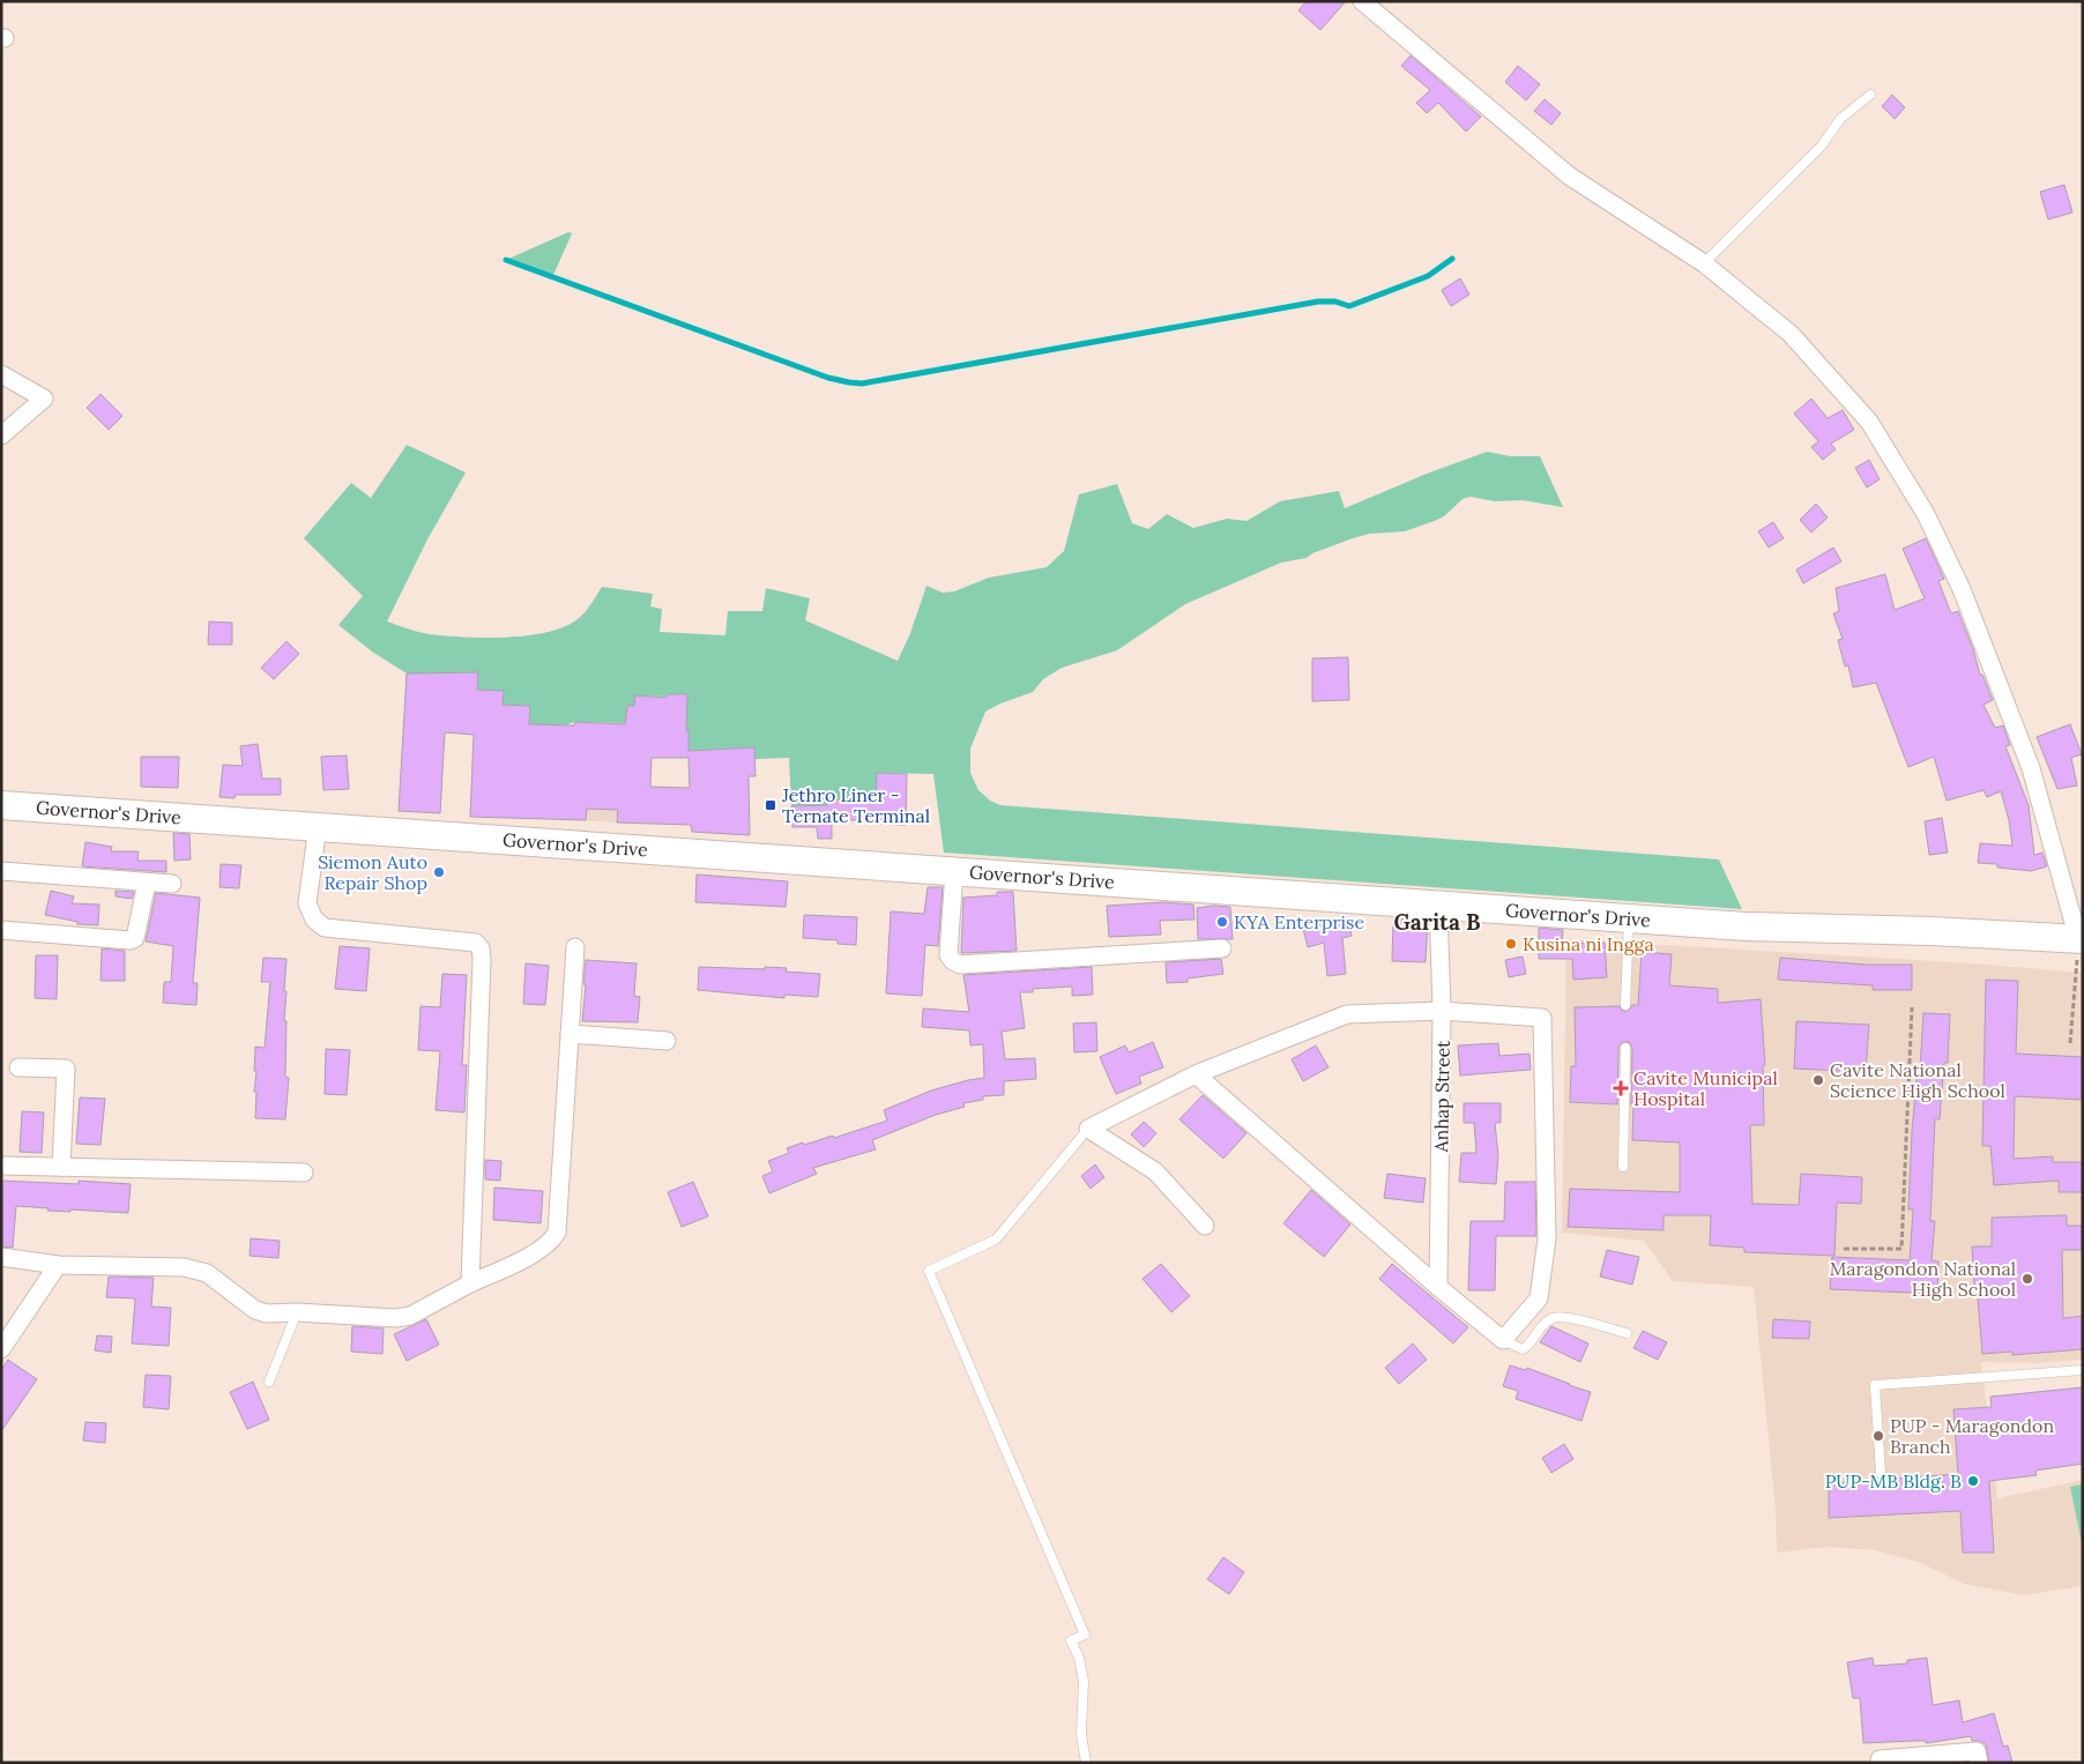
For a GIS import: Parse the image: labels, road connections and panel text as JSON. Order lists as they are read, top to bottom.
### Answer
{
  "streets": {
    "main road": ["Governor's Drive"],
    "street": ["Anhap Street"]
  },
  "crossings": [
    ["Governor's Drive", "Anhap Street"]
  ],
  "districts": ["Garita B"],
  "places": {
    "transit": ["Jethro Liner - Ternate Terminal"],
    "other": [
      "Siemon Auto Repair Shop",
      "KYA Enterprise",
      "Kusina ni Ingga",
      "Cavite National Science High School",
      "Maragondon National High School",
      "PUP - Maragondon Branch",
      "PUP-MB Bldg. B"
    ],
    "health": ["Cavite Municipal Hospital"]
  }
}
